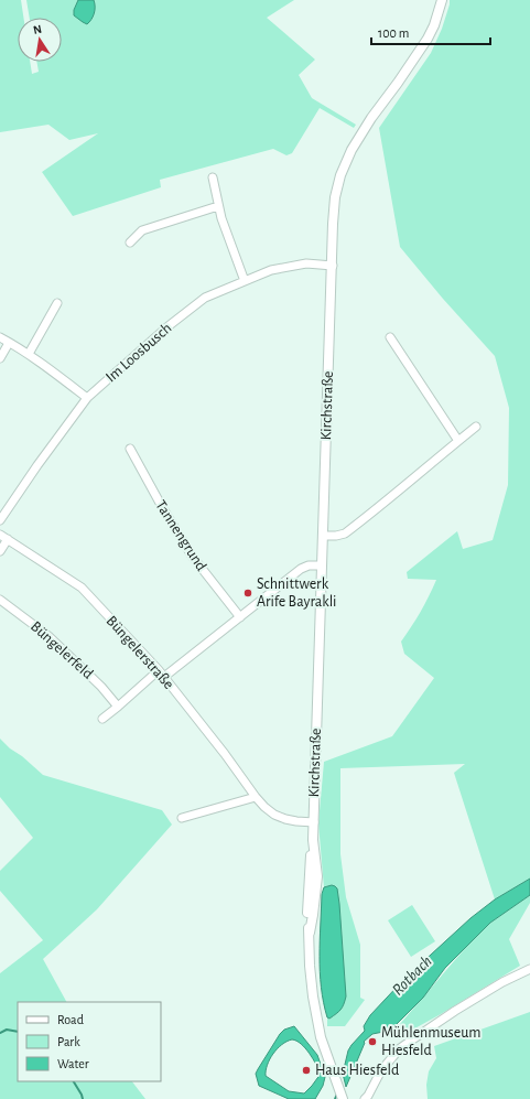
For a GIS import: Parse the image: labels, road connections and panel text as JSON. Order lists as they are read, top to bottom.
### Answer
{
  "streets": {
    "street": [
      "Im Loosbusch",
      "Kirchstraße",
      "Tannengrund",
      "Büngelerfeld",
      "Büngelerstraße"
    ]
  },
  "crossings": [
    ["Im Loosbusch", "Kirchstraße"],
    ["Kirchstraße", "Büngelerstraße"]
  ],
  "water": ["Rotbach"],
  "places": ["Schnittwerk Arife Bayrakli", "Mühlenmuseum Hiesfeld", "Haus Hiesfeld"],
  "legend": ["Road", "Park", "Water"],
  "scale_bar": "100 m",
  "north": "top"
}
